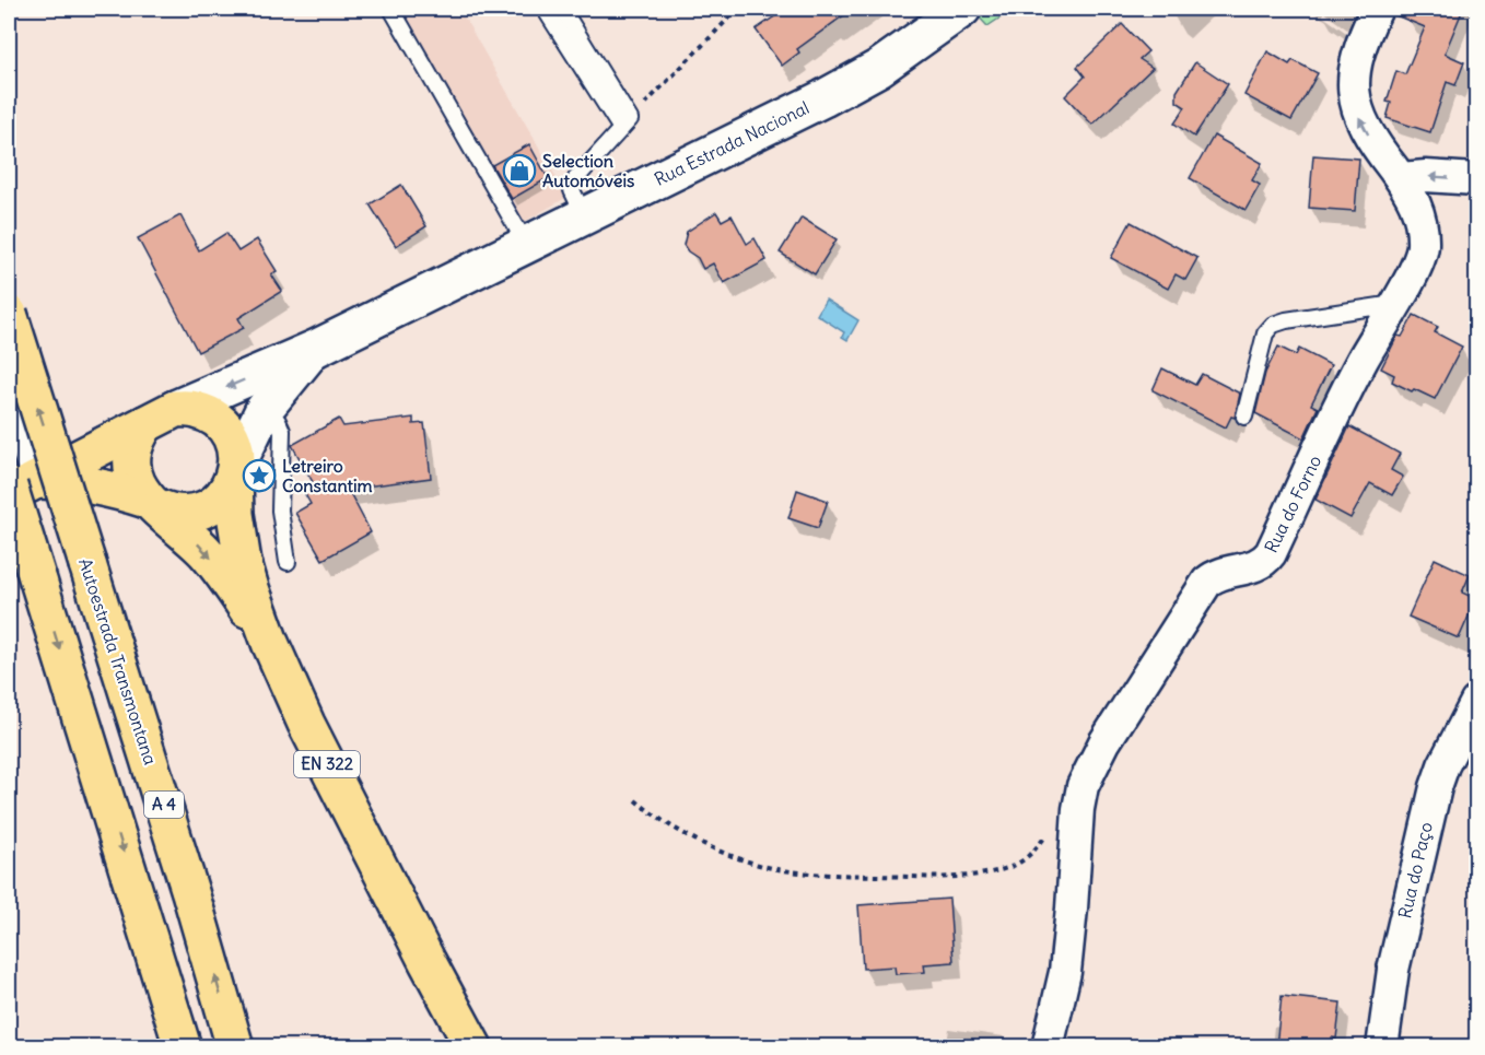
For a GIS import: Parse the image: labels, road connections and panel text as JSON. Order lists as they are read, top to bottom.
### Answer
{
  "streets": {
    "main road": [
      "Rua Estrada Nacional",
      "Autoestrada Transmontana",
      "EN 322",
      "A 4"
    ],
    "street": ["Rua do Forno", "Rua do Paço"]
  },
  "crossings": [
    ["Rua Estrada Nacional", "EN 322"]
  ],
  "places": {
    "shop": ["Selection Automóveis"],
    "place": ["Letreiro Constantim"]
  }
}
